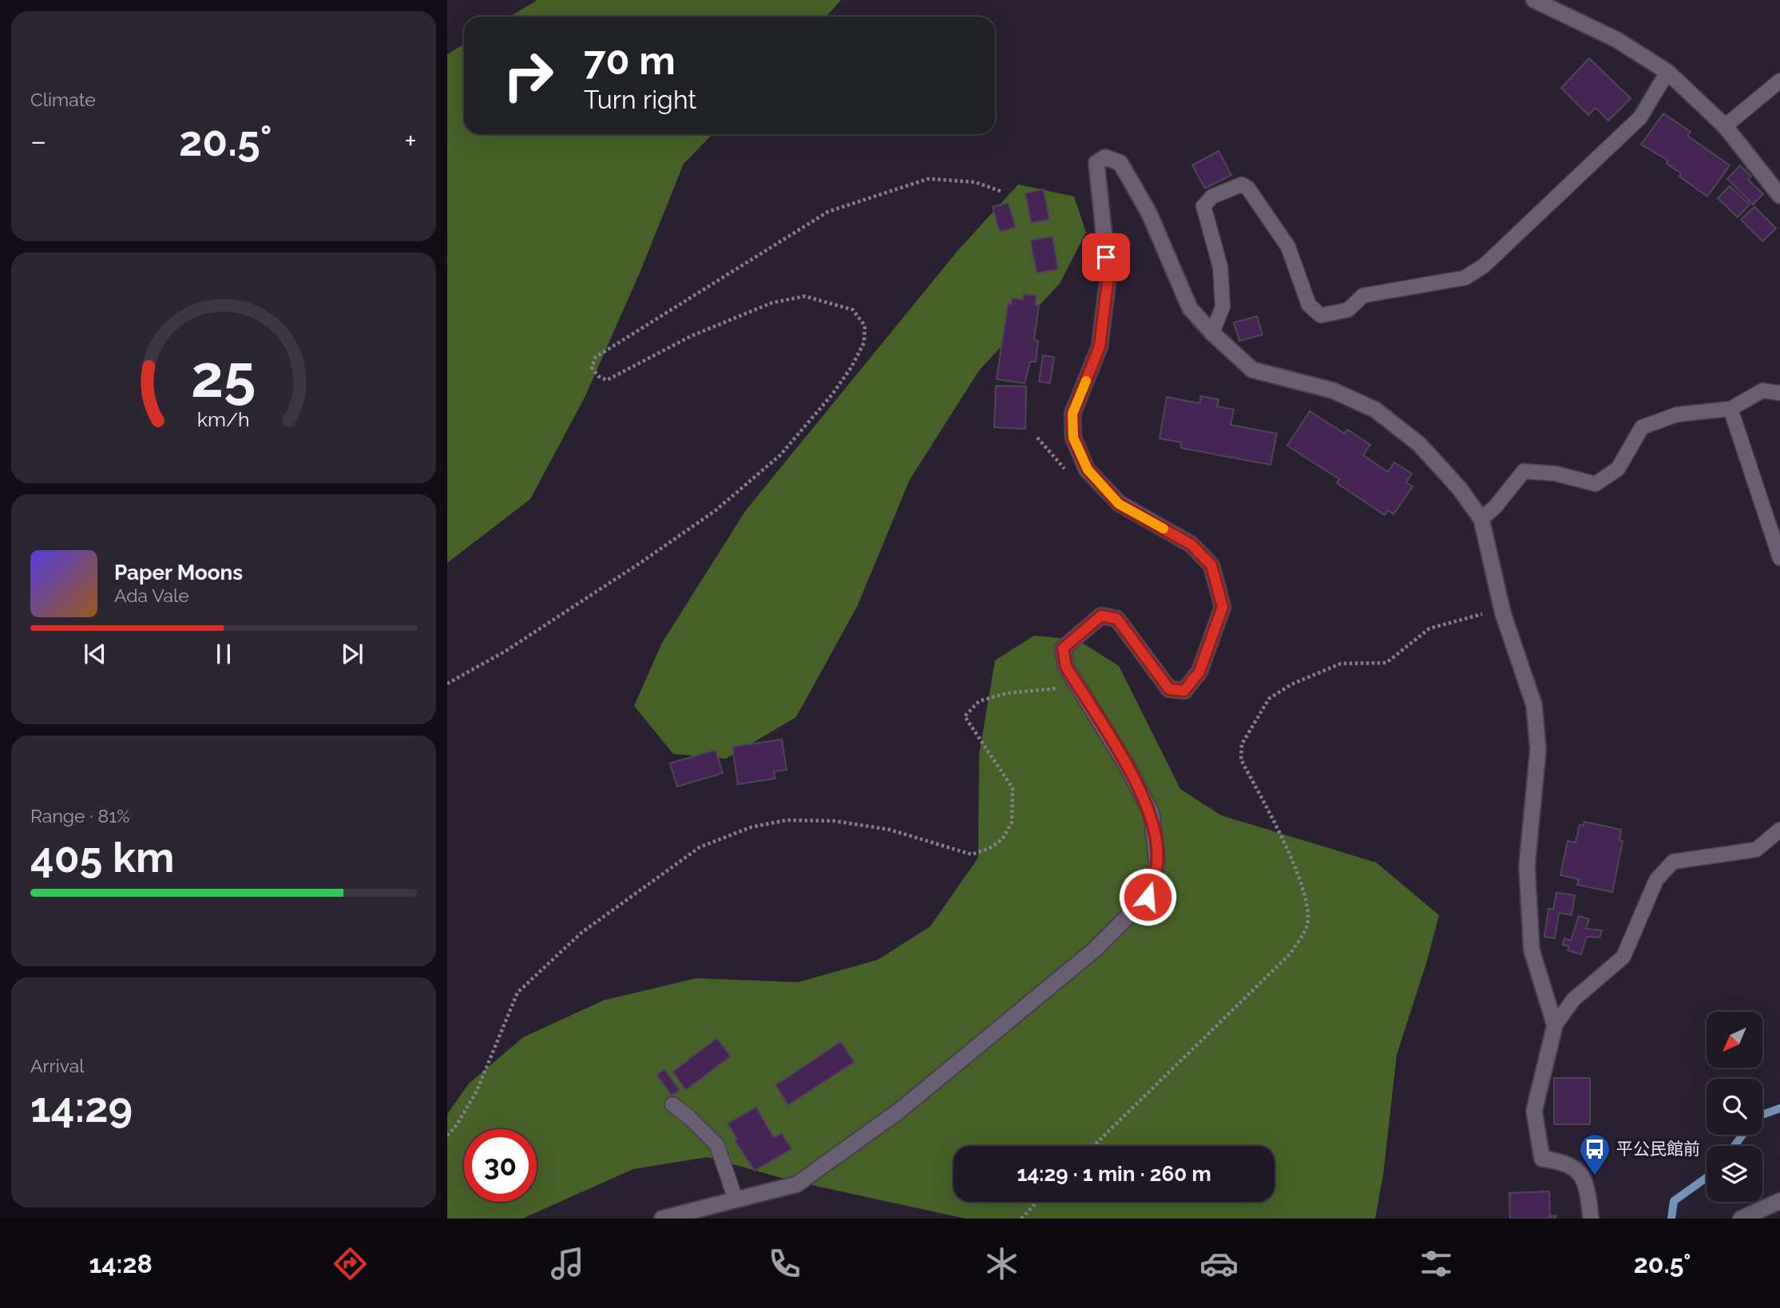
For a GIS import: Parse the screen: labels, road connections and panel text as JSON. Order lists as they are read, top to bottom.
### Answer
{
  "places": {
    "bus stop": ["平公民館前"]
  },
  "north": "bottom left",
  "page": {
    "tile": [
      "Climate",
      ["Range · 81%", "405 km"],
      ["Arrival", "14:29"]
    ],
    "turn": ["70 m", "Turn right"],
    "heat": ["−", "20.5°", "+"],
    "song": ["Paper Moons", "Ada Vale"],
    "limit": "30",
    "trip": "14:29 · 1 min · 260 m",
    "tabs": ["14:28", "20.5°"],
    "gauge": ["25", "km/h"]
  }
}
